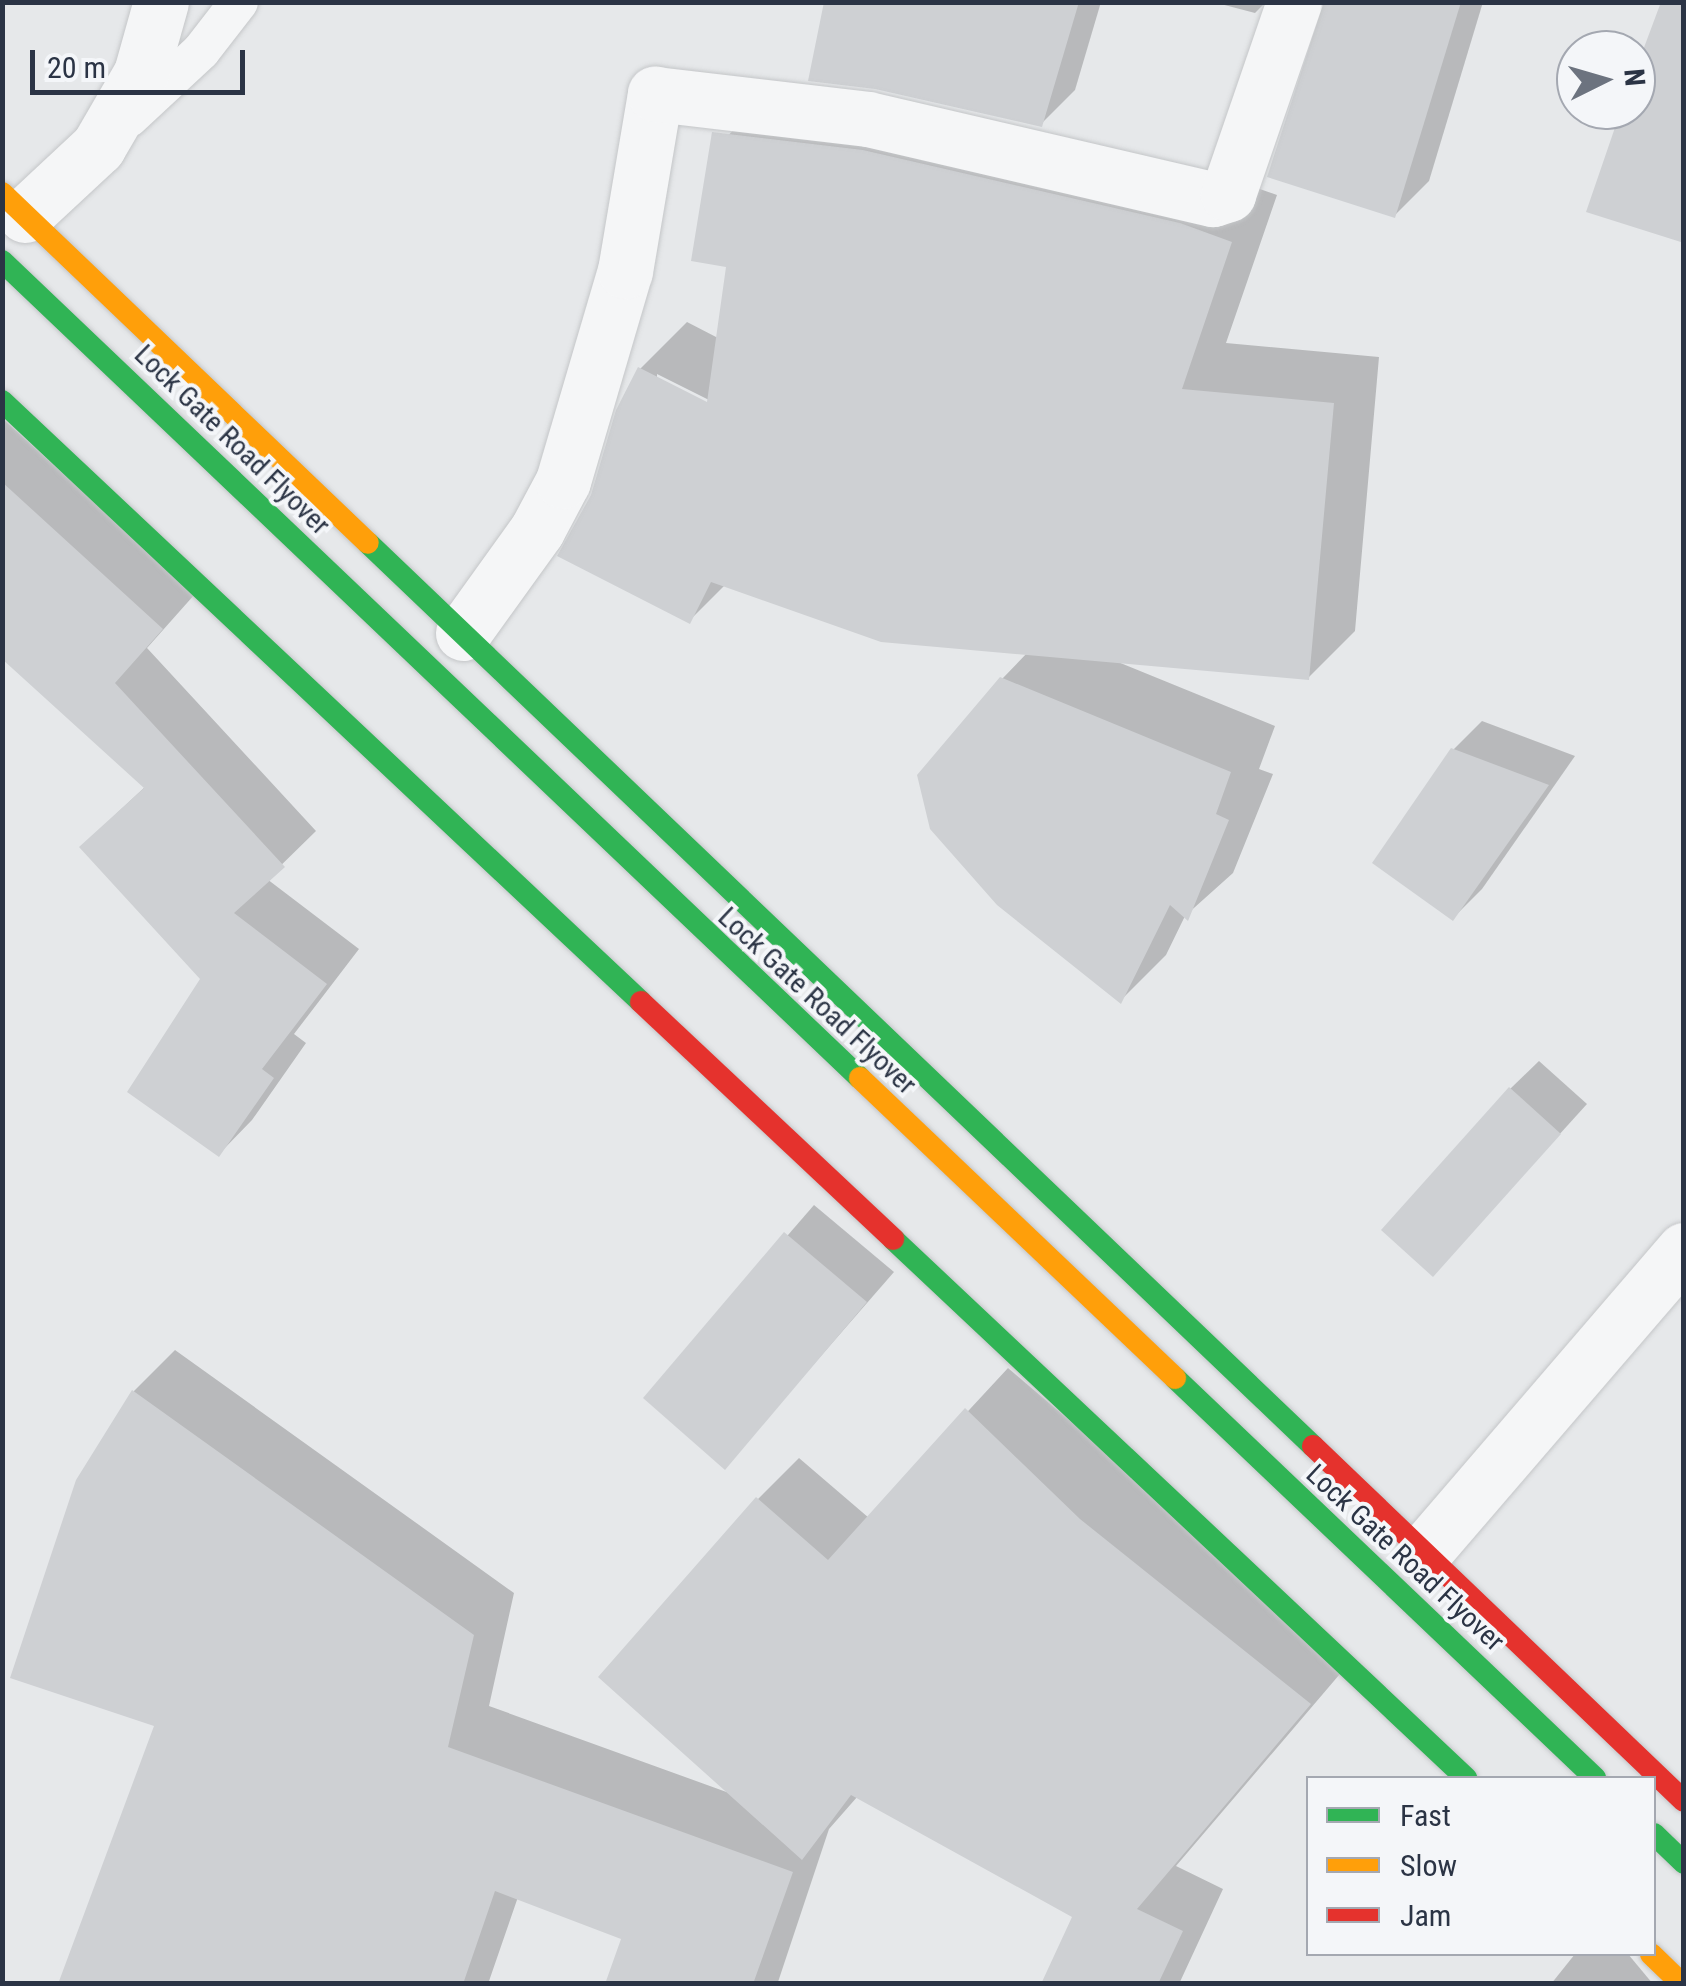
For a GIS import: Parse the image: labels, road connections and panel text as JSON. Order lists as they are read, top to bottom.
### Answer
{
  "streets": {
    "street": ["Lock Gate Road Flyover"]
  },
  "legend": ["Fast", "Slow", "Jam"],
  "scale_bar": "20 m",
  "north": "right"
}
